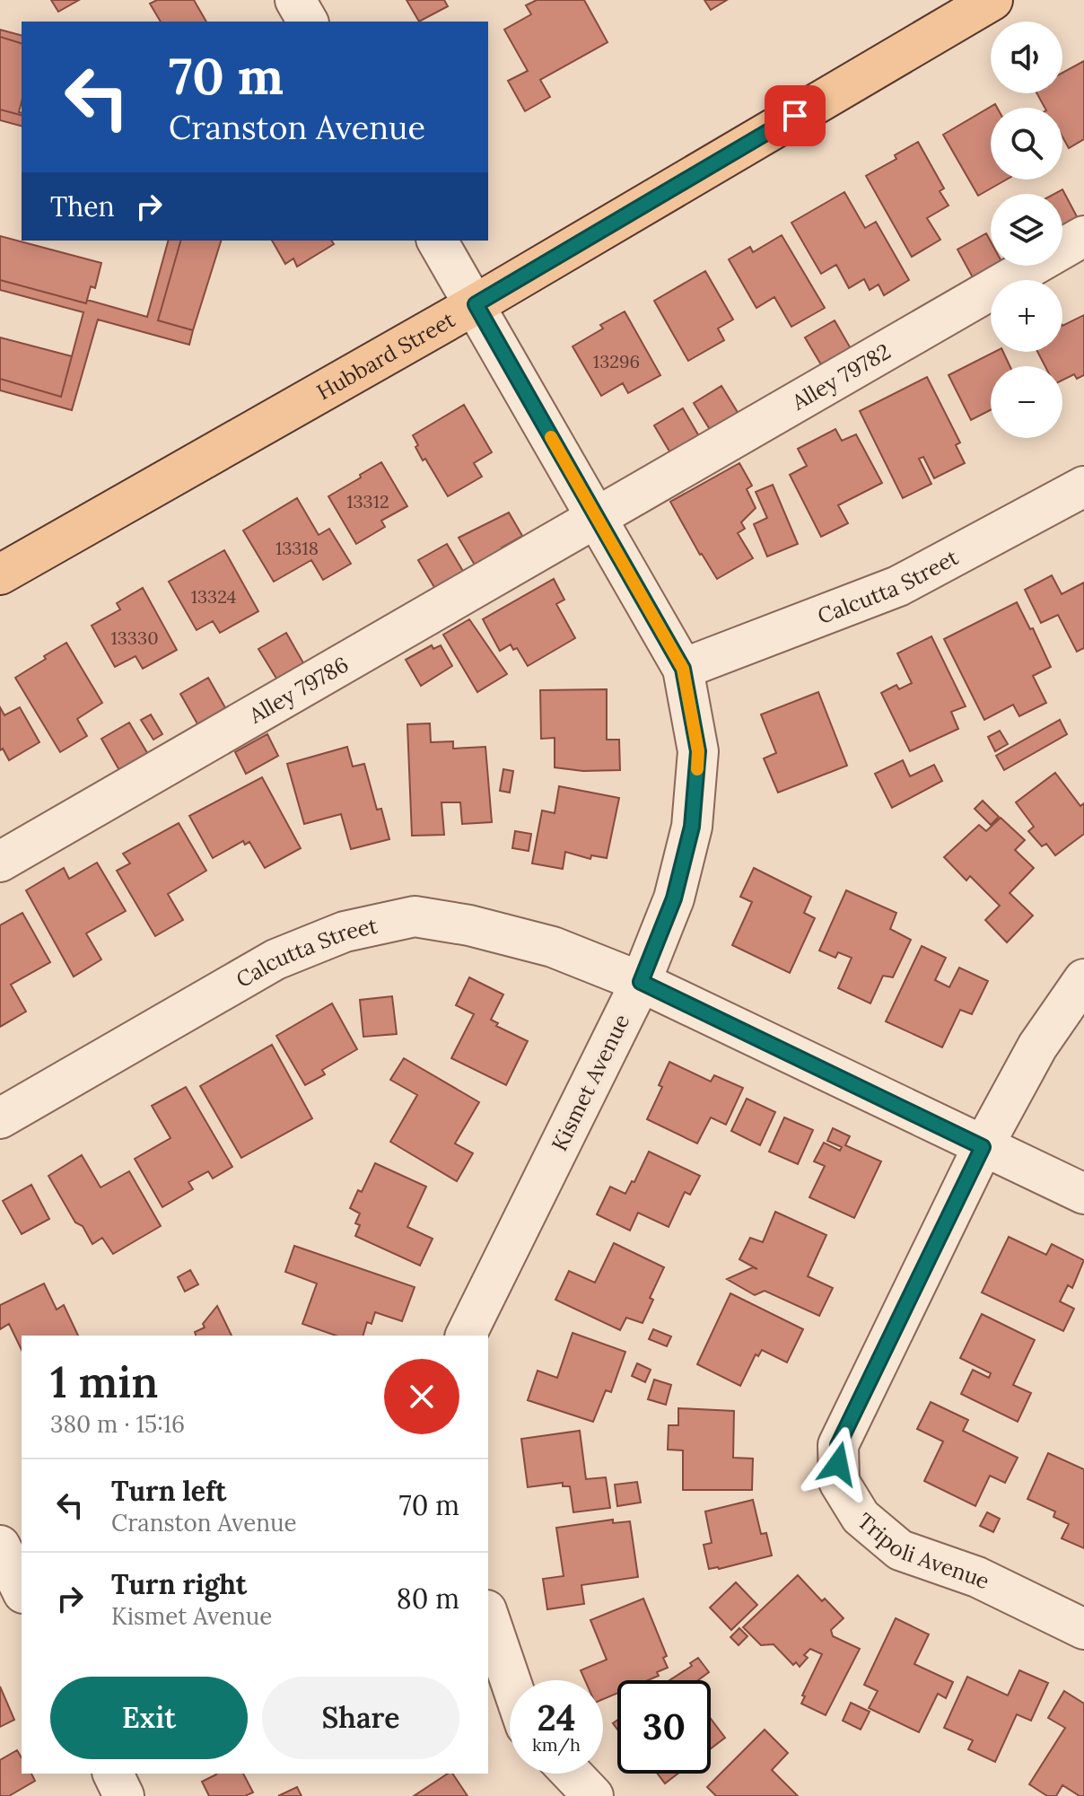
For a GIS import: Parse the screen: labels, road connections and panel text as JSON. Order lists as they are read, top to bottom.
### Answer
{
  "streets": {
    "main road": ["Hubbard Street"],
    "street": [
      "Alley 79782",
      "Calcutta Street",
      "Alley 79786",
      "Kismet Avenue",
      "Tripoli Avenue"
    ]
  },
  "crossings": [
    ["Hubbard Street", "Kismet Avenue"],
    ["Alley 79782", "Alley 79786"],
    ["Alley 79782", "Kismet Avenue"],
    ["Calcutta Street", "Kismet Avenue"],
    ["Calcutta Street", "Tripoli Avenue"],
    ["Alley 79786", "Kismet Avenue"]
  ],
  "house_numbers": [
    "13296",
    "13312",
    "13318",
    "13324",
    "13330"
  ],
  "page": {
    "map_buttons": ["+", "−"],
    "turn": ["70 m", "Cranston Avenue"],
    "then": "Then",
    "heading": ["1 min", "380 m · 15:16"],
    "list": [
      {
        "name": "Turn left",
        "note": "Cranston Avenue",
        "value": "70 m"
      },
      {
        "name": "Turn right",
        "note": "Kismet Avenue",
        "value": "80 m"
      }
    ],
    "buttons": ["Exit", "Share"],
    "speed": "24 km/h",
    "limit": "30"
  }
}
